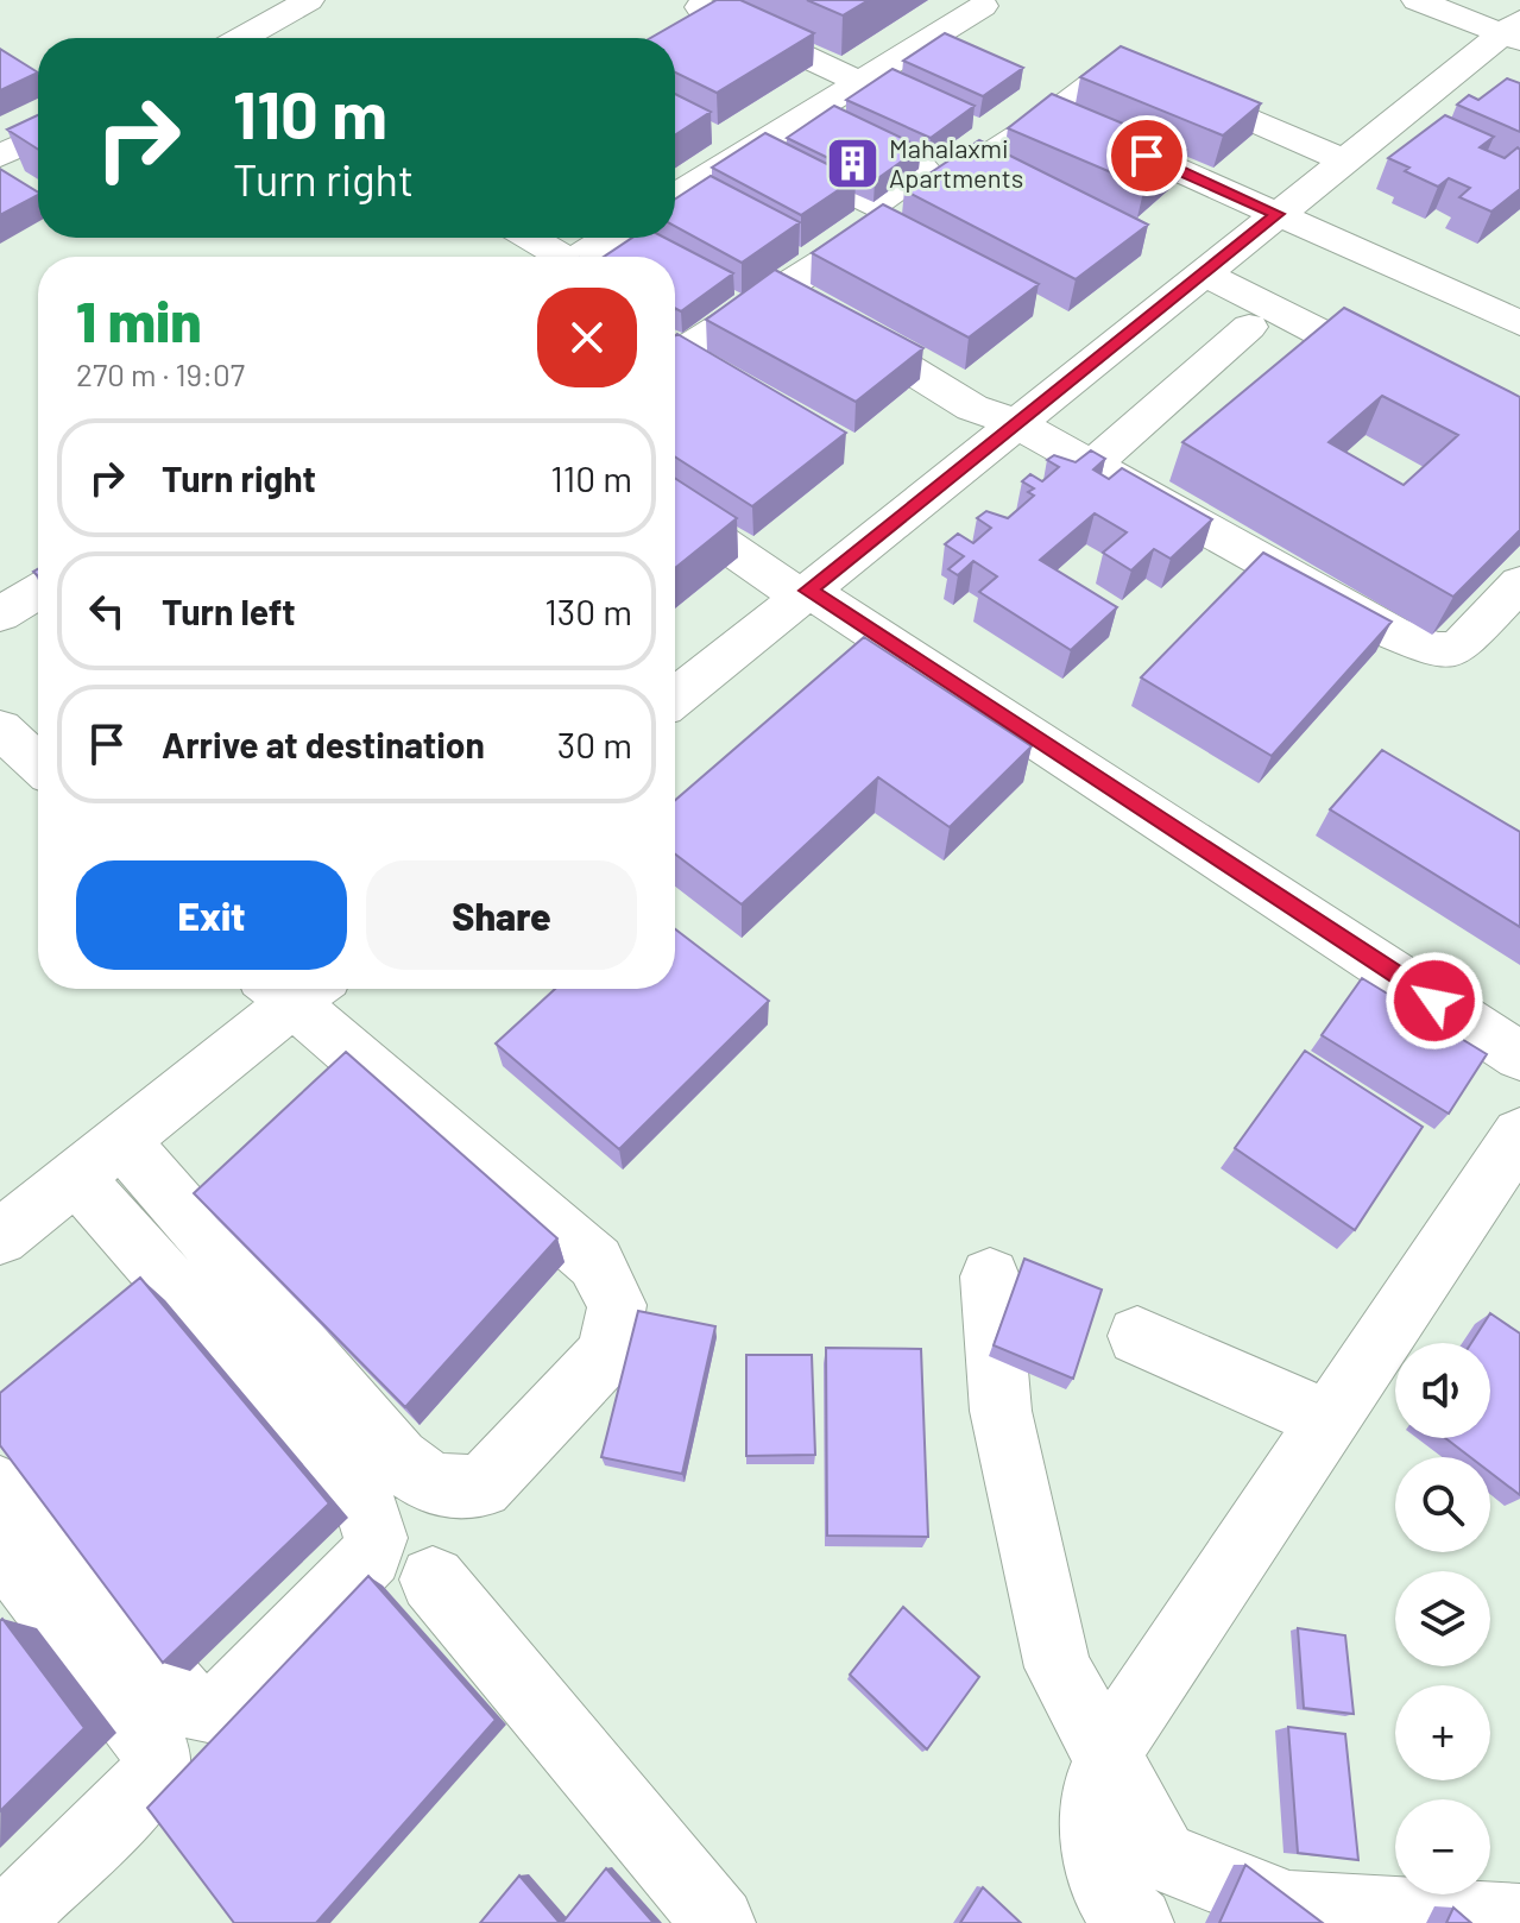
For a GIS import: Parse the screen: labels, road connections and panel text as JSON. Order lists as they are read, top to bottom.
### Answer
{
  "places": {
    "building": ["Mahalaxmi Apartments"]
  },
  "page": {
    "turn": ["110 m", "Turn right"],
    "heading": ["1 min", "270 m · 19:07"],
    "list": [
      {
        "name": "Turn right",
        "value": "110 m"
      },
      {
        "name": "Turn left",
        "value": "130 m"
      },
      {
        "name": "Arrive at destination",
        "value": "30 m"
      }
    ],
    "buttons": ["Exit", "Share"],
    "map_buttons": ["+", "−"]
  }
}
